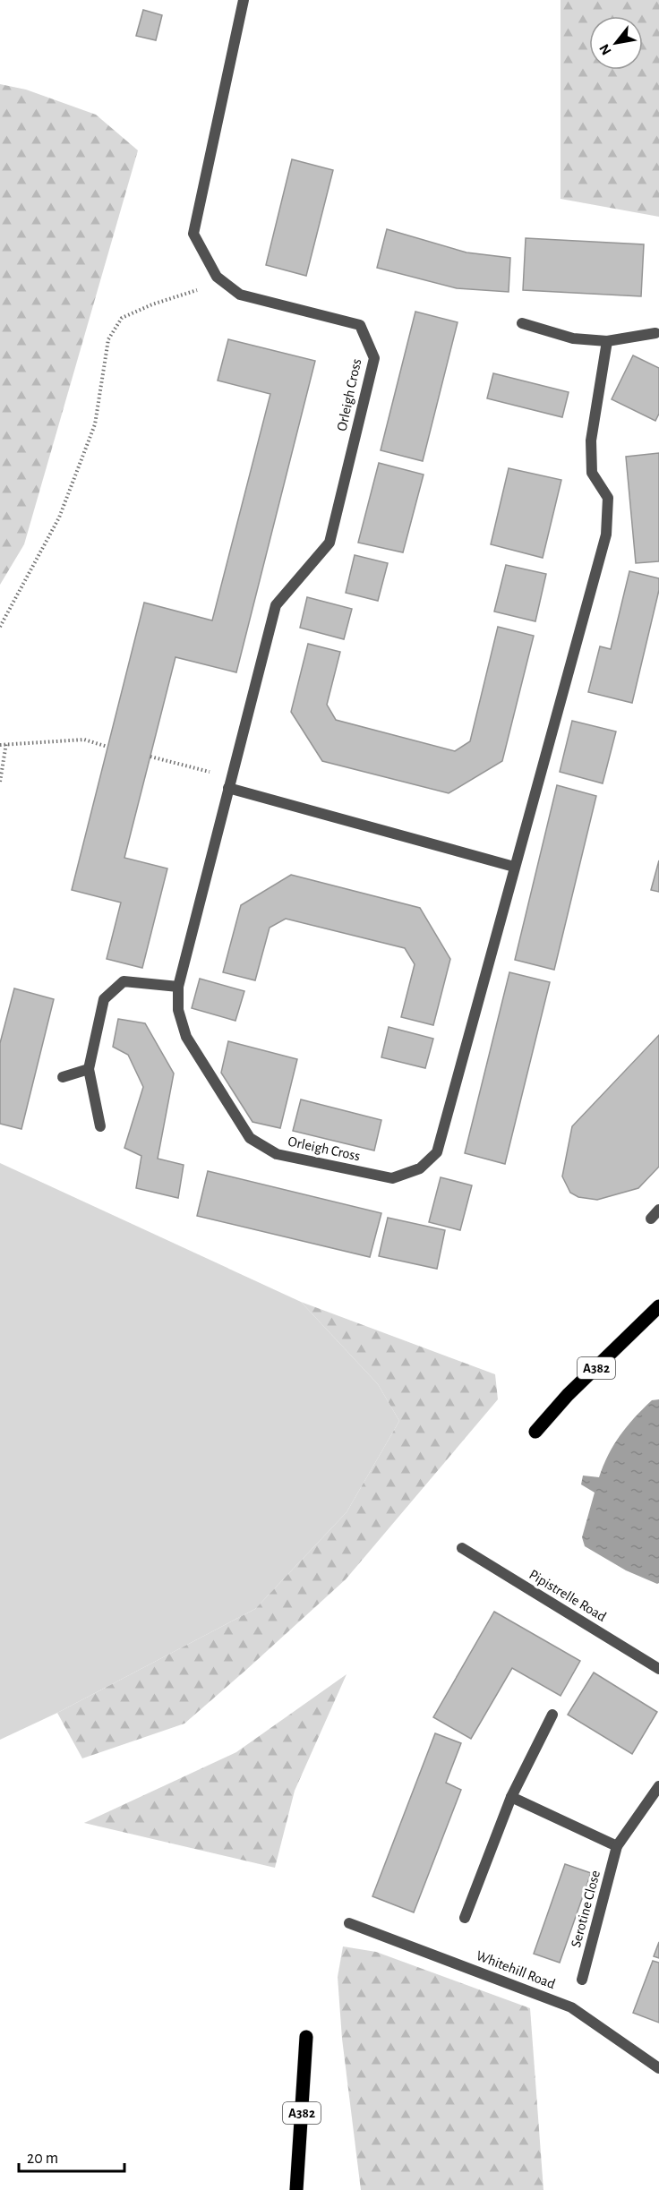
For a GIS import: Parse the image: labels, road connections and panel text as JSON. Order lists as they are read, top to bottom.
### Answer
{
  "streets": {
    "main road": ["A382"],
    "street": [
      "Orleigh Cross",
      "Pipistrelle Road",
      "Serotine Close",
      "Whitehill Road"
    ]
  },
  "scale_bar": "20 m",
  "north": "bottom left"
}
